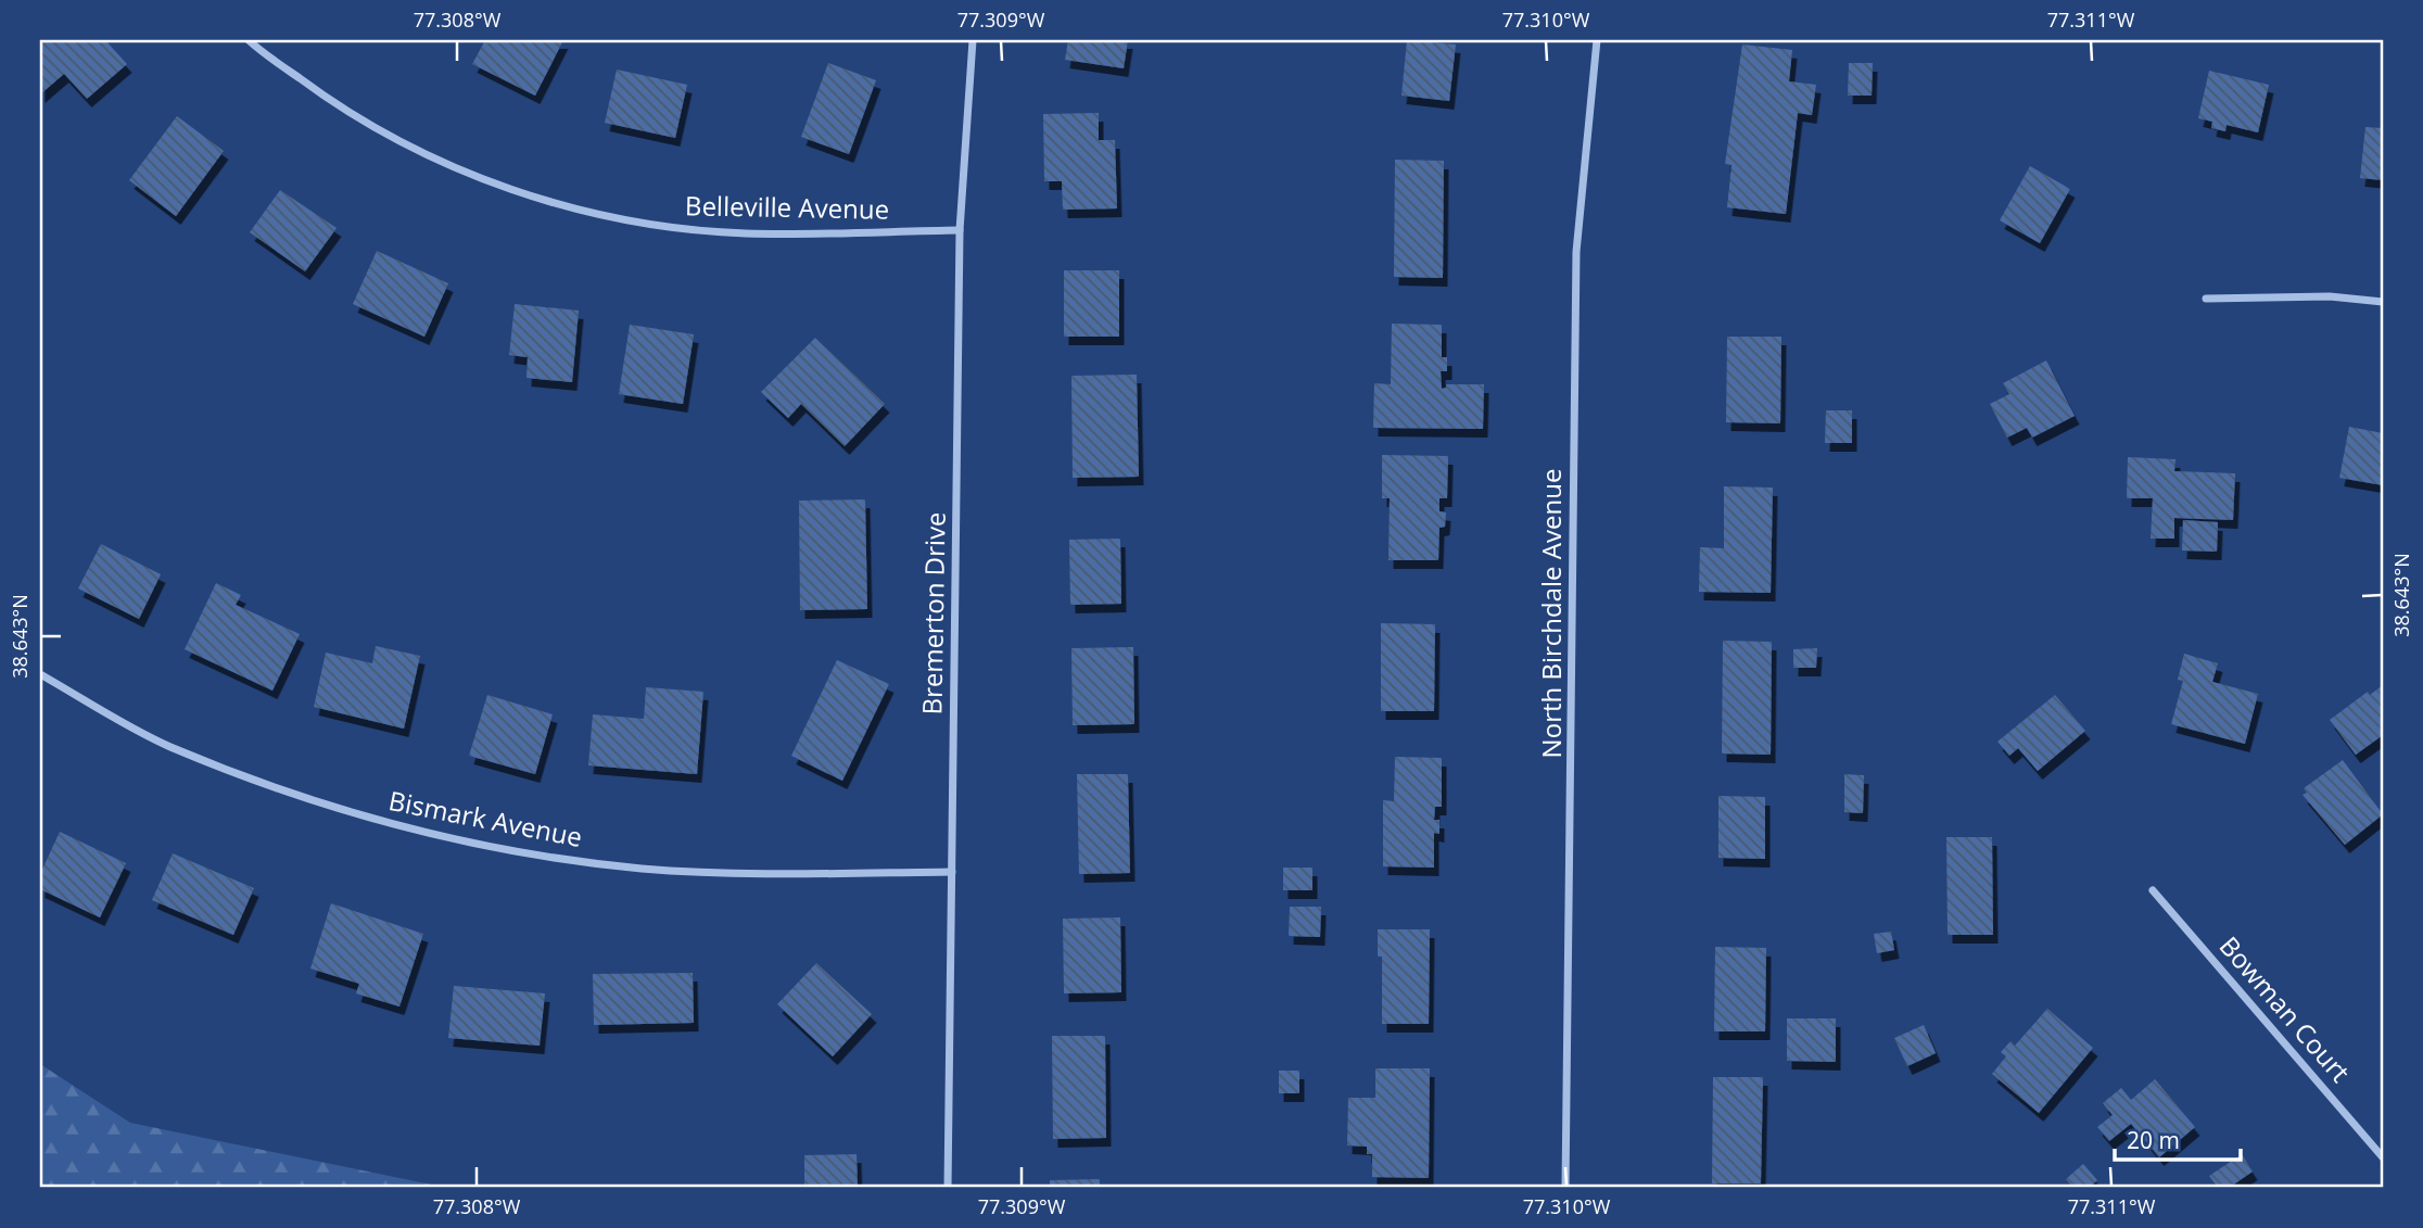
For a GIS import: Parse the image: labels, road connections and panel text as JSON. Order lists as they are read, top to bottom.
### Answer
{
  "streets": {
    "street": [
      "Belleville Avenue",
      "Bremerton Drive",
      "North Birchdale Avenue",
      "Bismark Avenue",
      "Bowman Court"
    ]
  },
  "crossings": [
    ["Belleville Avenue", "Bremerton Drive"],
    ["Bremerton Drive", "Bismark Avenue"]
  ],
  "scale_bar": "20 m",
  "coordinates": [
    "77.308°W",
    "77.309°W",
    "77.310°W",
    "77.311°W",
    "38.643°N"
  ]
}
